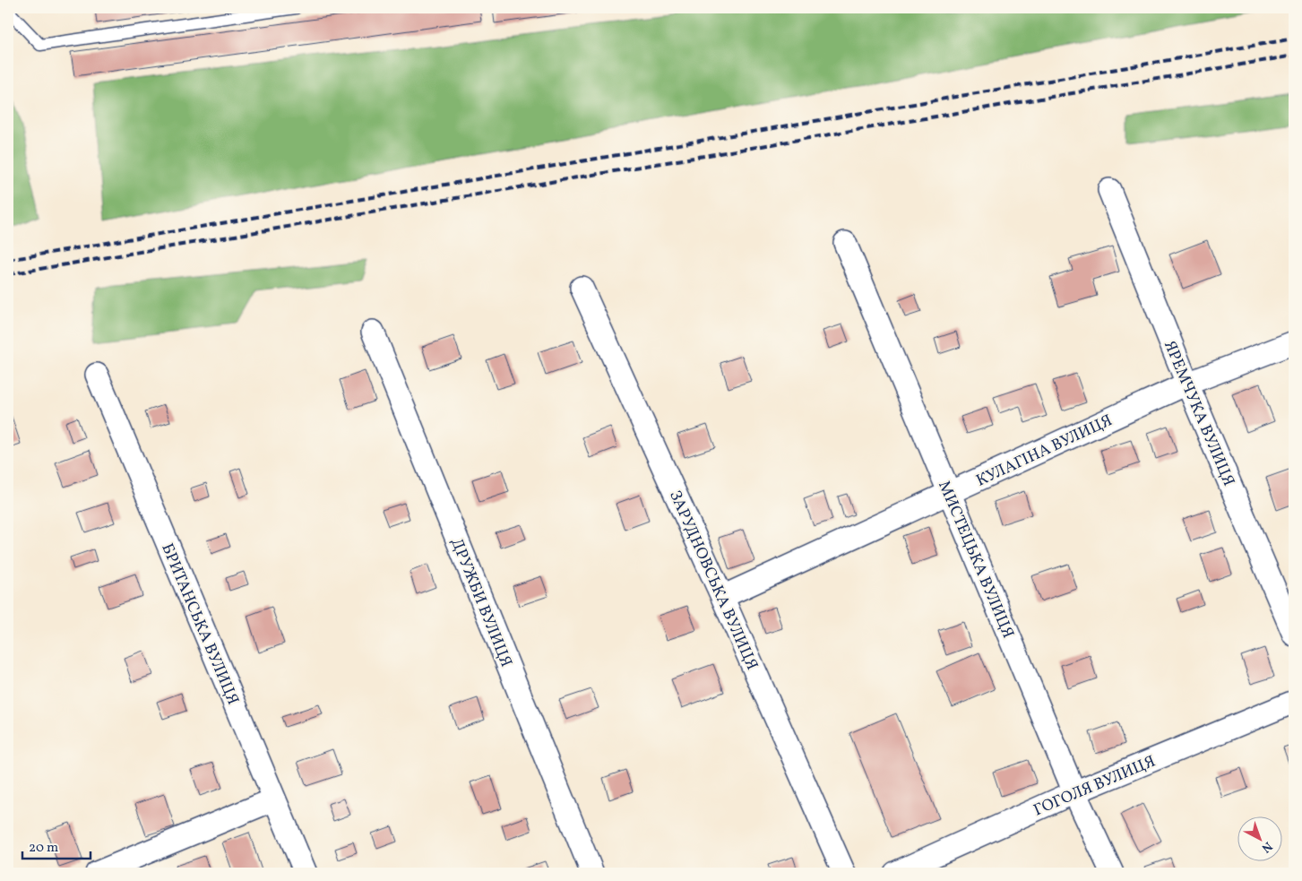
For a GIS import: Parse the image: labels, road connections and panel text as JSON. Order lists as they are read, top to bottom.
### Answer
{
  "streets": {
    "street": [
      "ЯРЕМЧУКА ВУЛИЦЯ",
      "КУЛАГІНА ВУЛИЦЯ",
      "МИСТЕЦЬКА ВУЛИЦЯ",
      "ЗАРУДНОВСЬКА ВУЛИЦЯ",
      "ДРУЖБИ ВУЛИЦЯ",
      "БРИТАНСЬКА ВУЛИЦЯ",
      "ГОГОЛЯ ВУЛИЦЯ"
    ]
  },
  "crossings": [
    ["ЯРЕМЧУКА ВУЛИЦЯ", "КУЛАГІНА ВУЛИЦЯ"],
    ["КУЛАГІНА ВУЛИЦЯ", "МИСТЕЦЬКА ВУЛИЦЯ"],
    ["КУЛАГІНА ВУЛИЦЯ", "ЗАРУДНОВСЬКА ВУЛИЦЯ"],
    ["МИСТЕЦЬКА ВУЛИЦЯ", "ГОГОЛЯ ВУЛИЦЯ"]
  ],
  "scale_bar": "20 m",
  "north": "bottom right"
}
